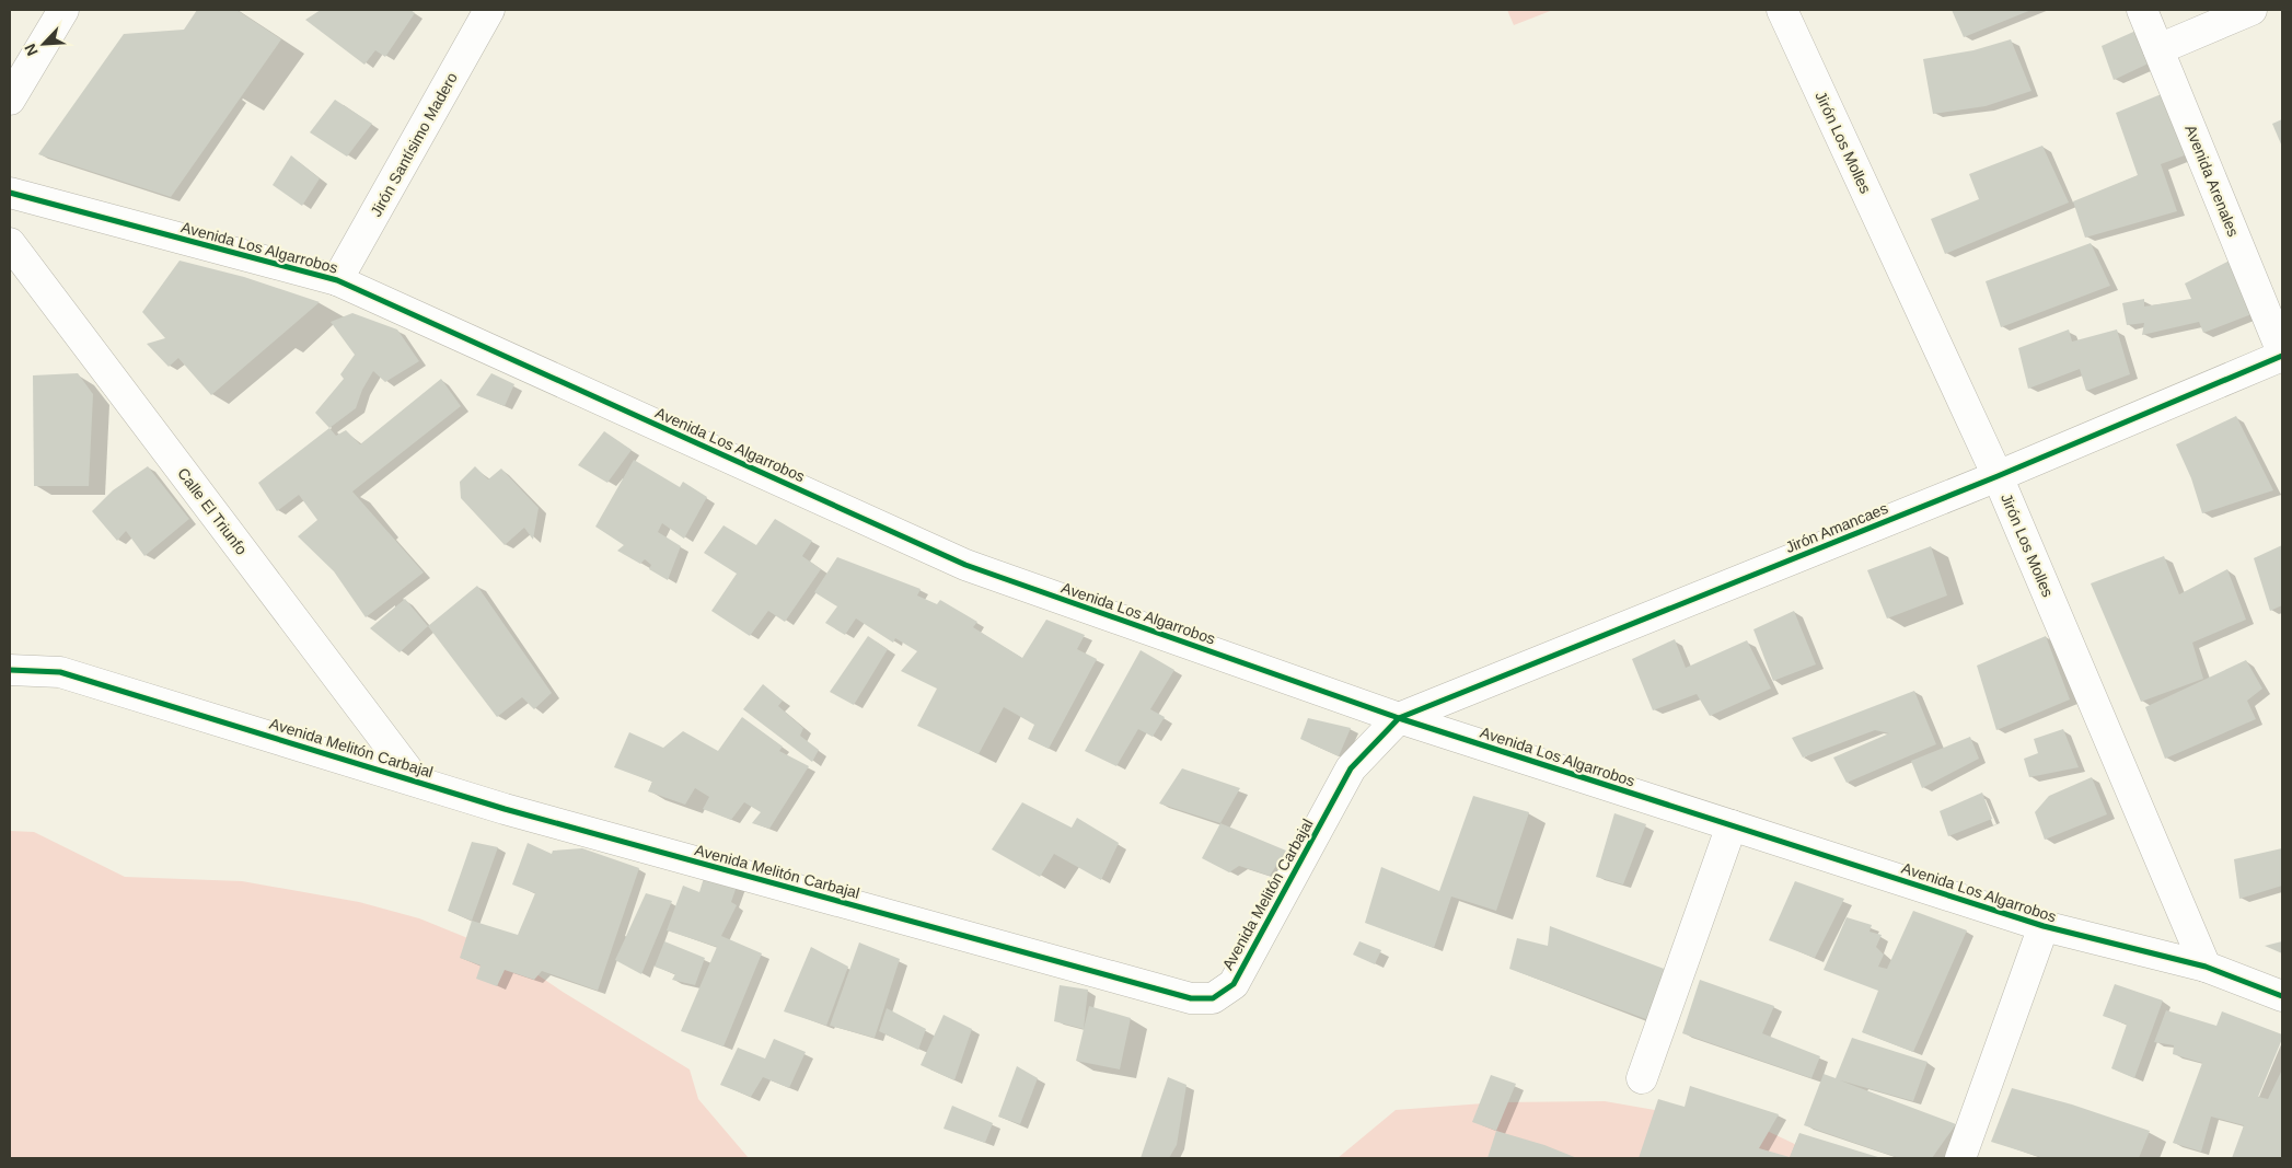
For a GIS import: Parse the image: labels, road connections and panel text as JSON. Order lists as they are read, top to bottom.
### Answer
{
  "streets": {
    "street": [
      "Jirón Los Molles",
      "Jirón Santísimo Madero",
      "Avenida Arenales",
      "Avenida Los Algarrobos",
      "Calle El Triunfo",
      "Jirón Amancaes",
      "Avenida Melitón Carbajal"
    ]
  },
  "crossings": [
    ["Jirón Los Molles", "Avenida Los Algarrobos"],
    ["Jirón Los Molles", "Jirón Amancaes"],
    ["Jirón Santísimo Madero", "Avenida Los Algarrobos"],
    ["Avenida Arenales", "Jirón Amancaes"],
    ["Avenida Los Algarrobos", "Jirón Amancaes"],
    ["Avenida Los Algarrobos", "Avenida Melitón Carbajal"],
    ["Calle El Triunfo", "Avenida Melitón Carbajal"],
    ["Jirón Amancaes", "Avenida Melitón Carbajal"]
  ],
  "north": "bottom left"
}
